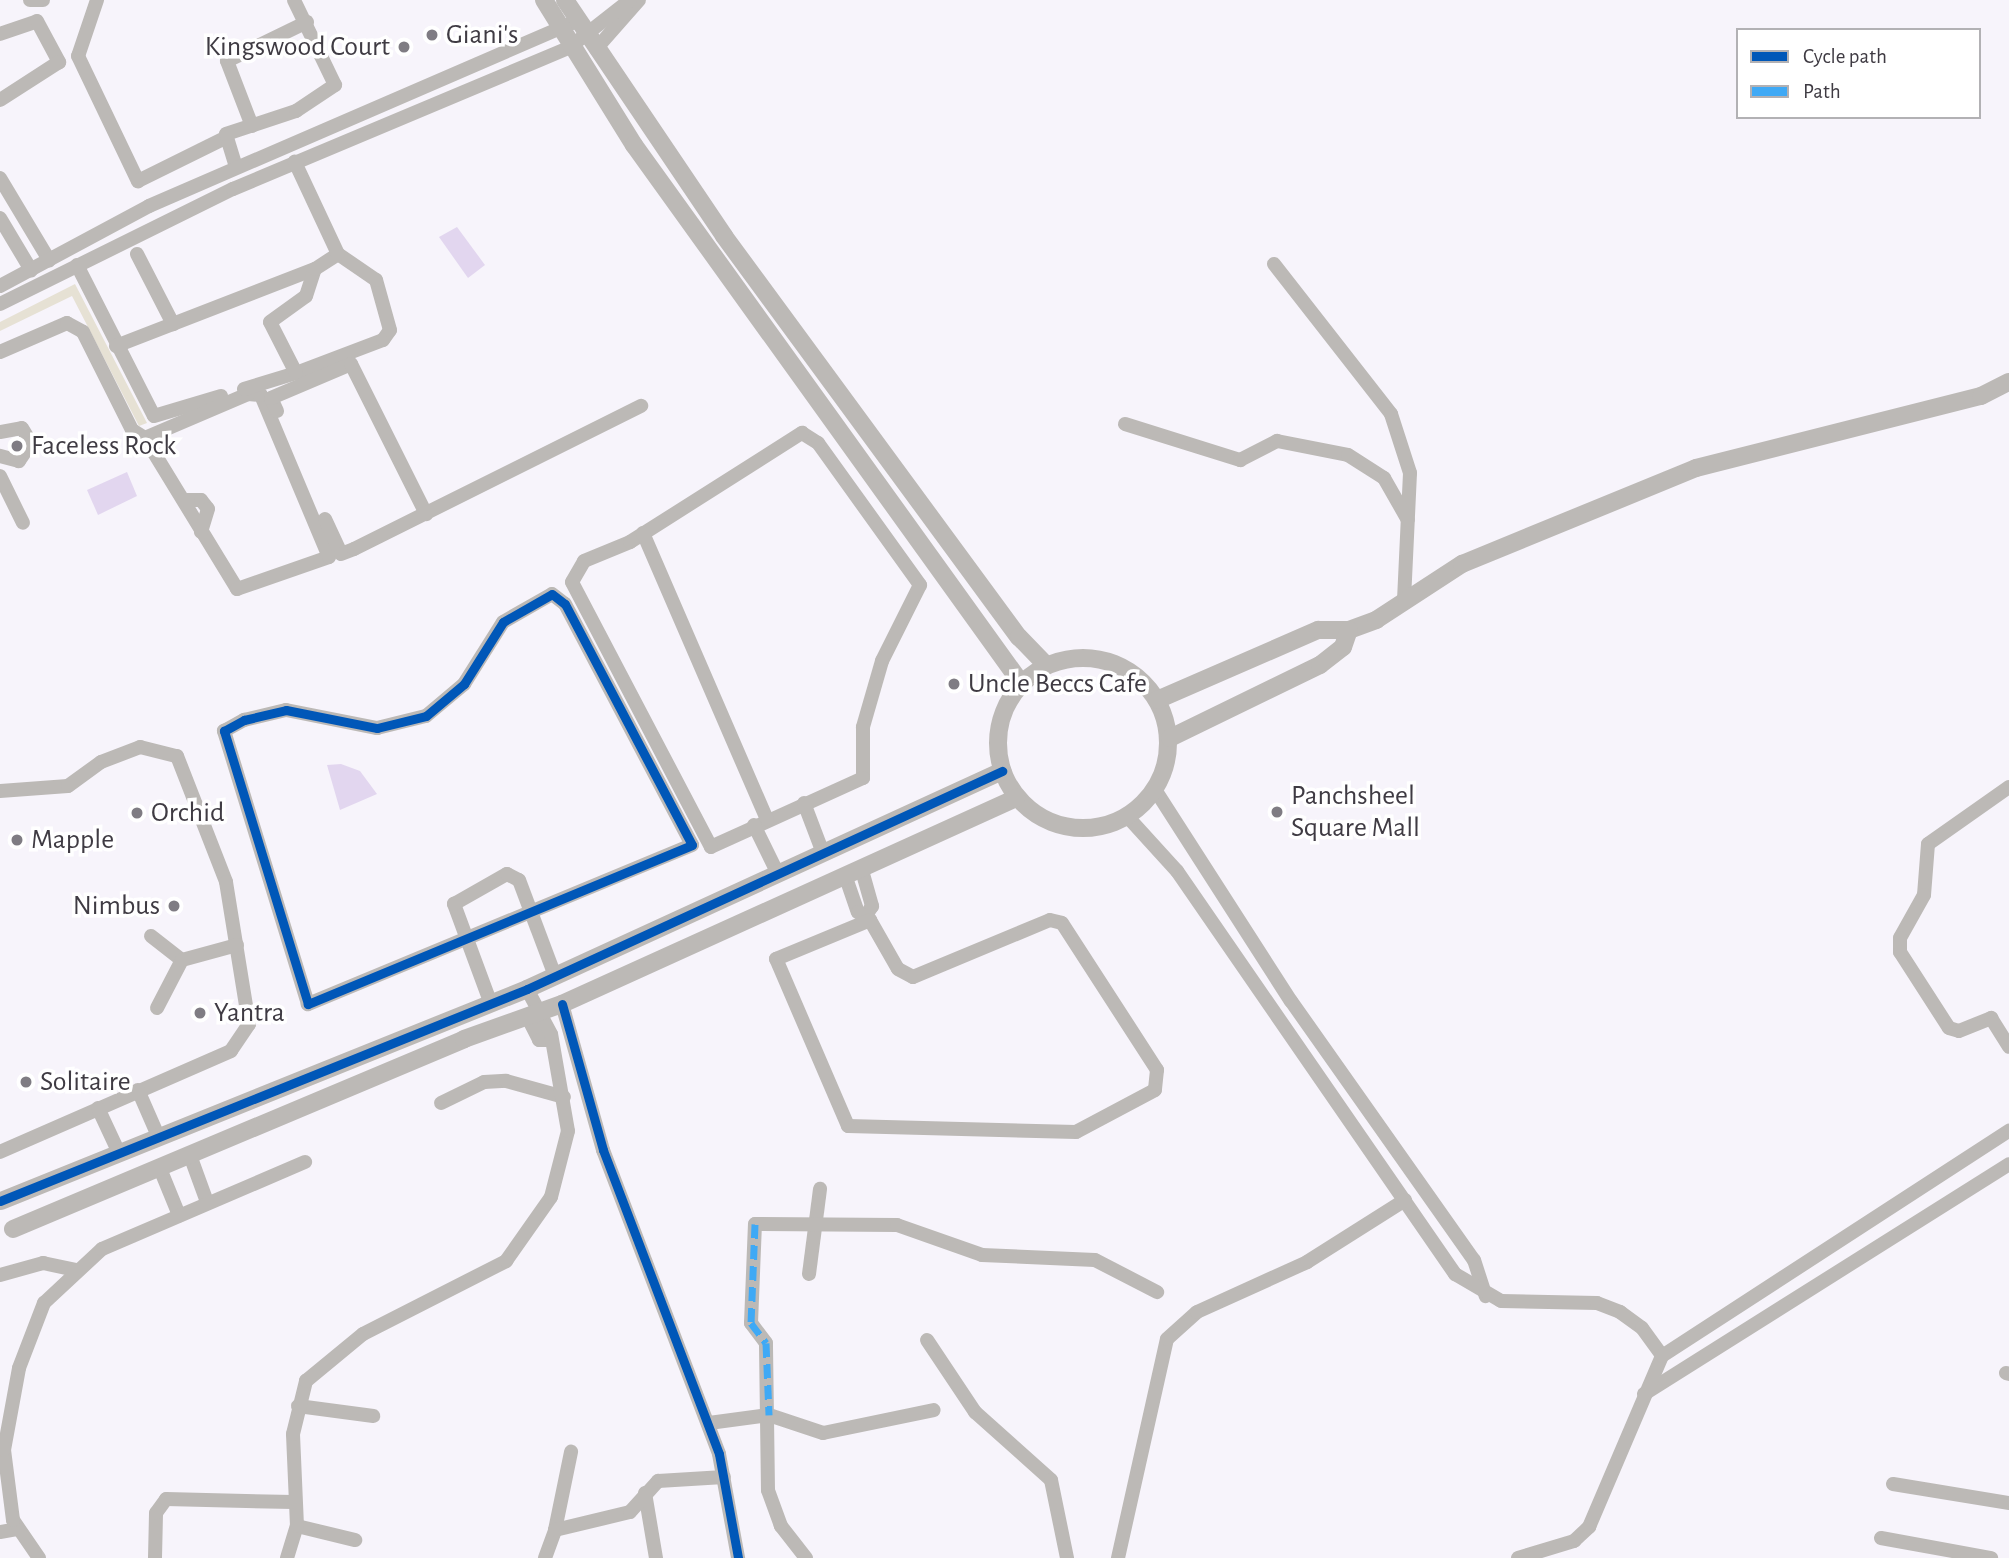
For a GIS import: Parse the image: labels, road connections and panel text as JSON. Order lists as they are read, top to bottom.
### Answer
{
  "places": [
    "Giani's",
    "Kingswood Court",
    "Faceless Rock",
    "Uncle Beccs Cafe",
    "Panchsheel Square Mall",
    "Orchid",
    "Mapple",
    "Nimbus",
    "Yantra",
    "Solitaire"
  ],
  "legend": ["Cycle path", "Path"]
}
